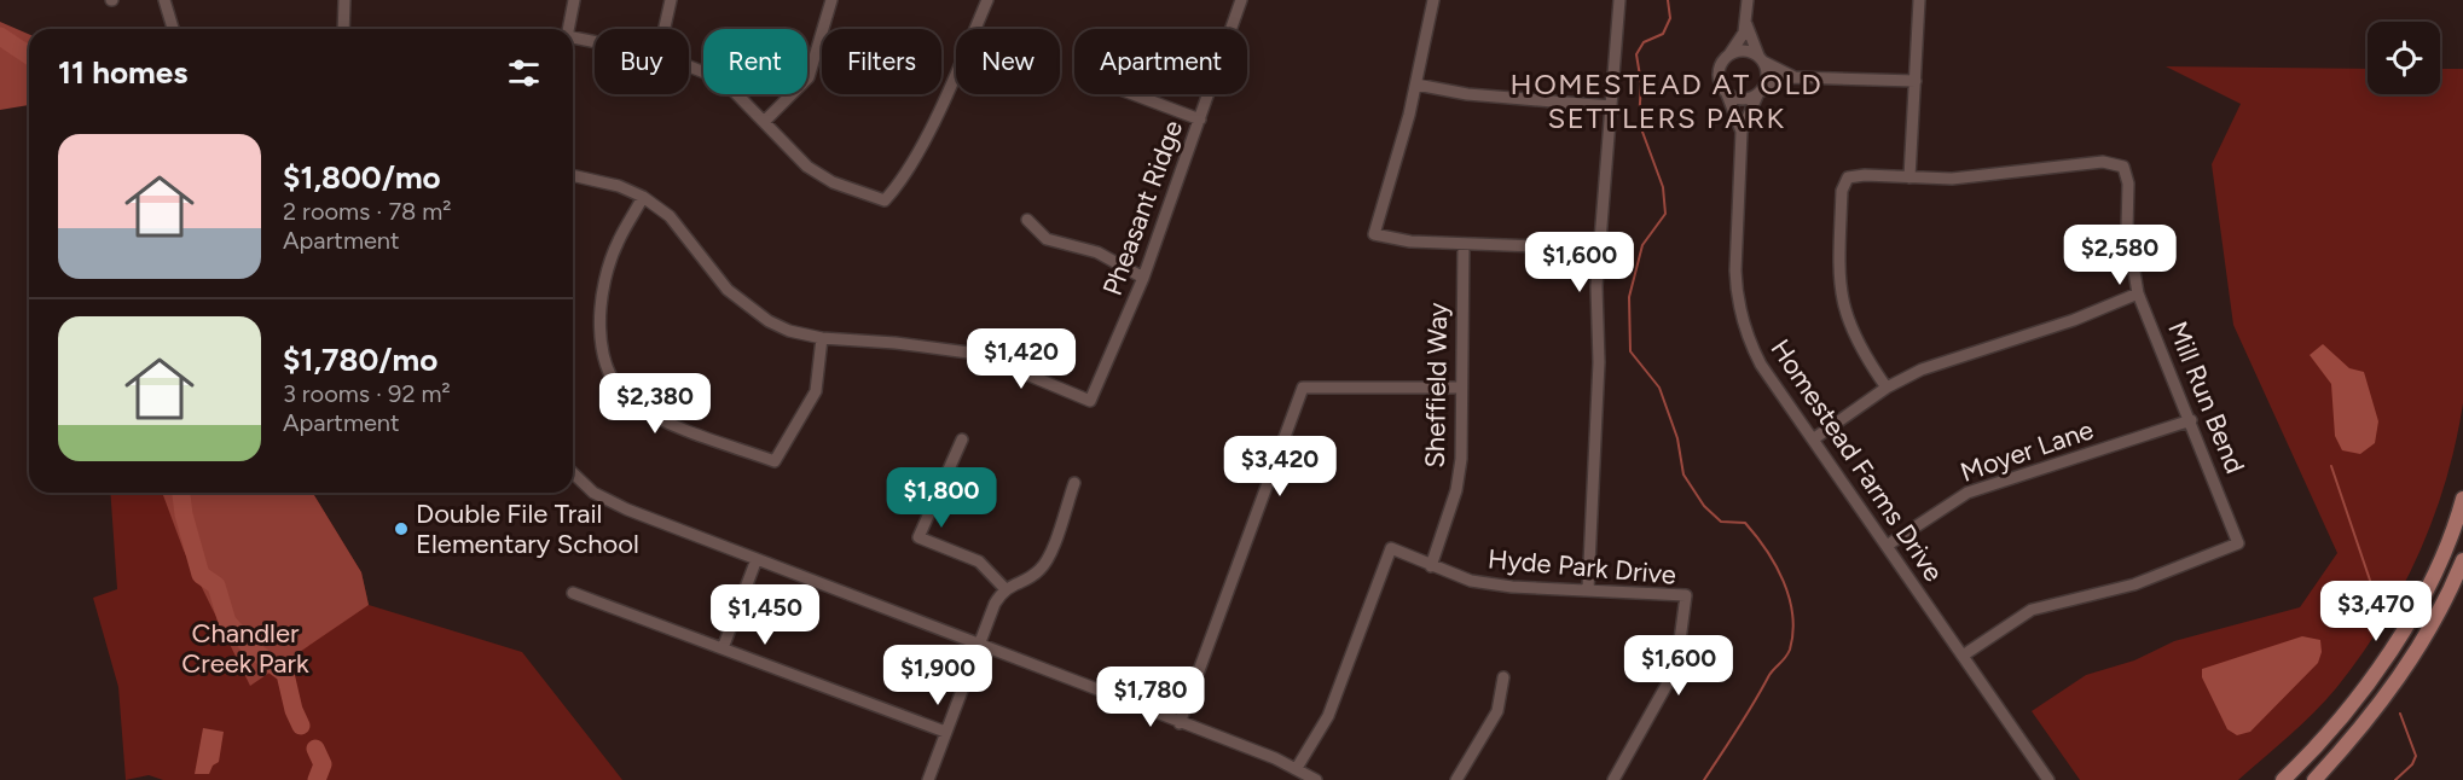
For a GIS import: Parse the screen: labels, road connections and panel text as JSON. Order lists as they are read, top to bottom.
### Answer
{
  "streets": {
    "street": [
      "Pheasant Ridge",
      "Sheffield Way",
      "Mill Run Bend",
      "Moyer Lane",
      "Homestead Farms Drive",
      "Hyde Park Drive"
    ]
  },
  "crossings": [
    ["Sheffield Way", "Hyde Park Drive"],
    ["Mill Run Bend", "Moyer Lane"],
    ["Mill Run Bend", "Homestead Farms Drive"],
    ["Moyer Lane", "Homestead Farms Drive"]
  ],
  "districts": ["HOMESTEAD AT OLD SETTLERS PARK"],
  "parks": ["Chandler Creek Park"],
  "places": ["Double File Trail Elementary School"],
  "page": {
    "chip": [
      "Buy",
      "Rent",
      "Filters",
      "New",
      "Apartment"
    ],
    "heading": "11 homes",
    "list": [
      {
        "name": "$1,800/mo",
        "note": "2 rooms · 78 m² · Apartment"
      },
      {
        "name": "$1,780/mo",
        "note": "3 rooms · 92 m² · Apartment"
      }
    ],
    "price": [
      "$2,580",
      "$1,600",
      "$1,420",
      "$2,380",
      "$3,420",
      "$1,800",
      "$3,470",
      "$1,450",
      "$1,600",
      "$1,900",
      "$1,780"
    ]
  }
}
